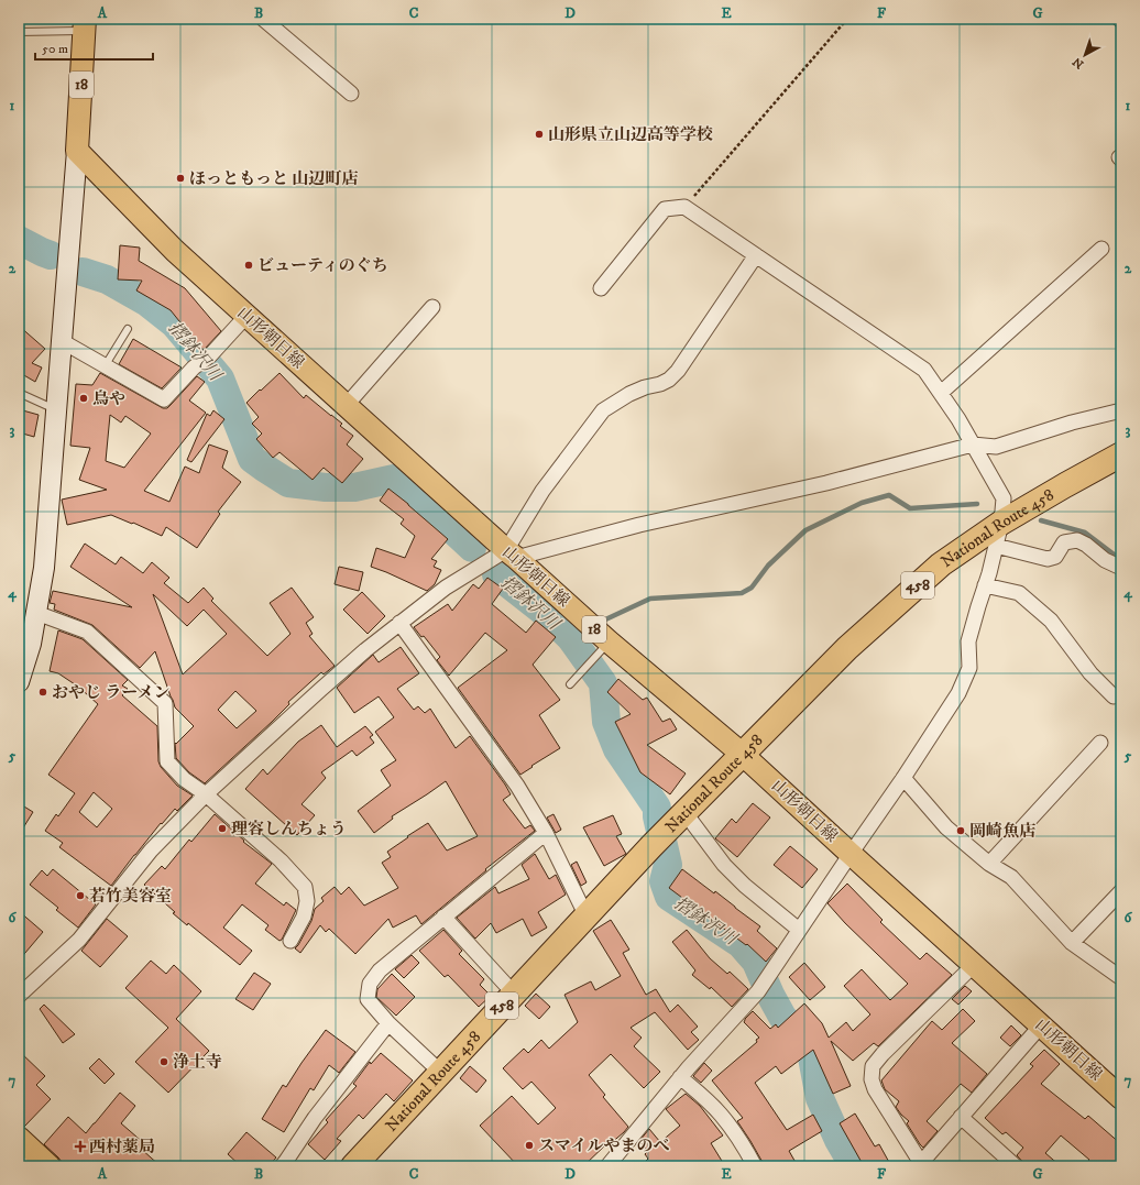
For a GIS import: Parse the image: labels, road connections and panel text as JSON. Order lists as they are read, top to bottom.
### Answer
{
  "streets": {
    "highway": ["National Route 458", "458"],
    "main road": ["18", "山形朝日線"]
  },
  "crossings": [
    ["18", "山形朝日線"],
    ["山形朝日線", "National Route 458"]
  ],
  "water": ["摺鉢沢川"],
  "places": {
    "other": [
      "山形県立山辺高等学校",
      "ほっともっと 山辺町店",
      "ビューティのぐち",
      "鳥や",
      "おやじ ラーメン",
      "理容しんちょう",
      "岡崎魚店",
      "若竹美容室",
      "浄土寺",
      "スマイルやまのべ"
    ],
    "health": ["西村薬局"]
  },
  "scale_bar": "50 m",
  "north": "bottom left",
  "grid": {
    "columns": [
      "A",
      "B",
      "C",
      "D",
      "E",
      "F",
      "G"
    ],
    "rows": [
      "1",
      "2",
      "3",
      "4",
      "5",
      "6",
      "7"
    ]
  }
}
